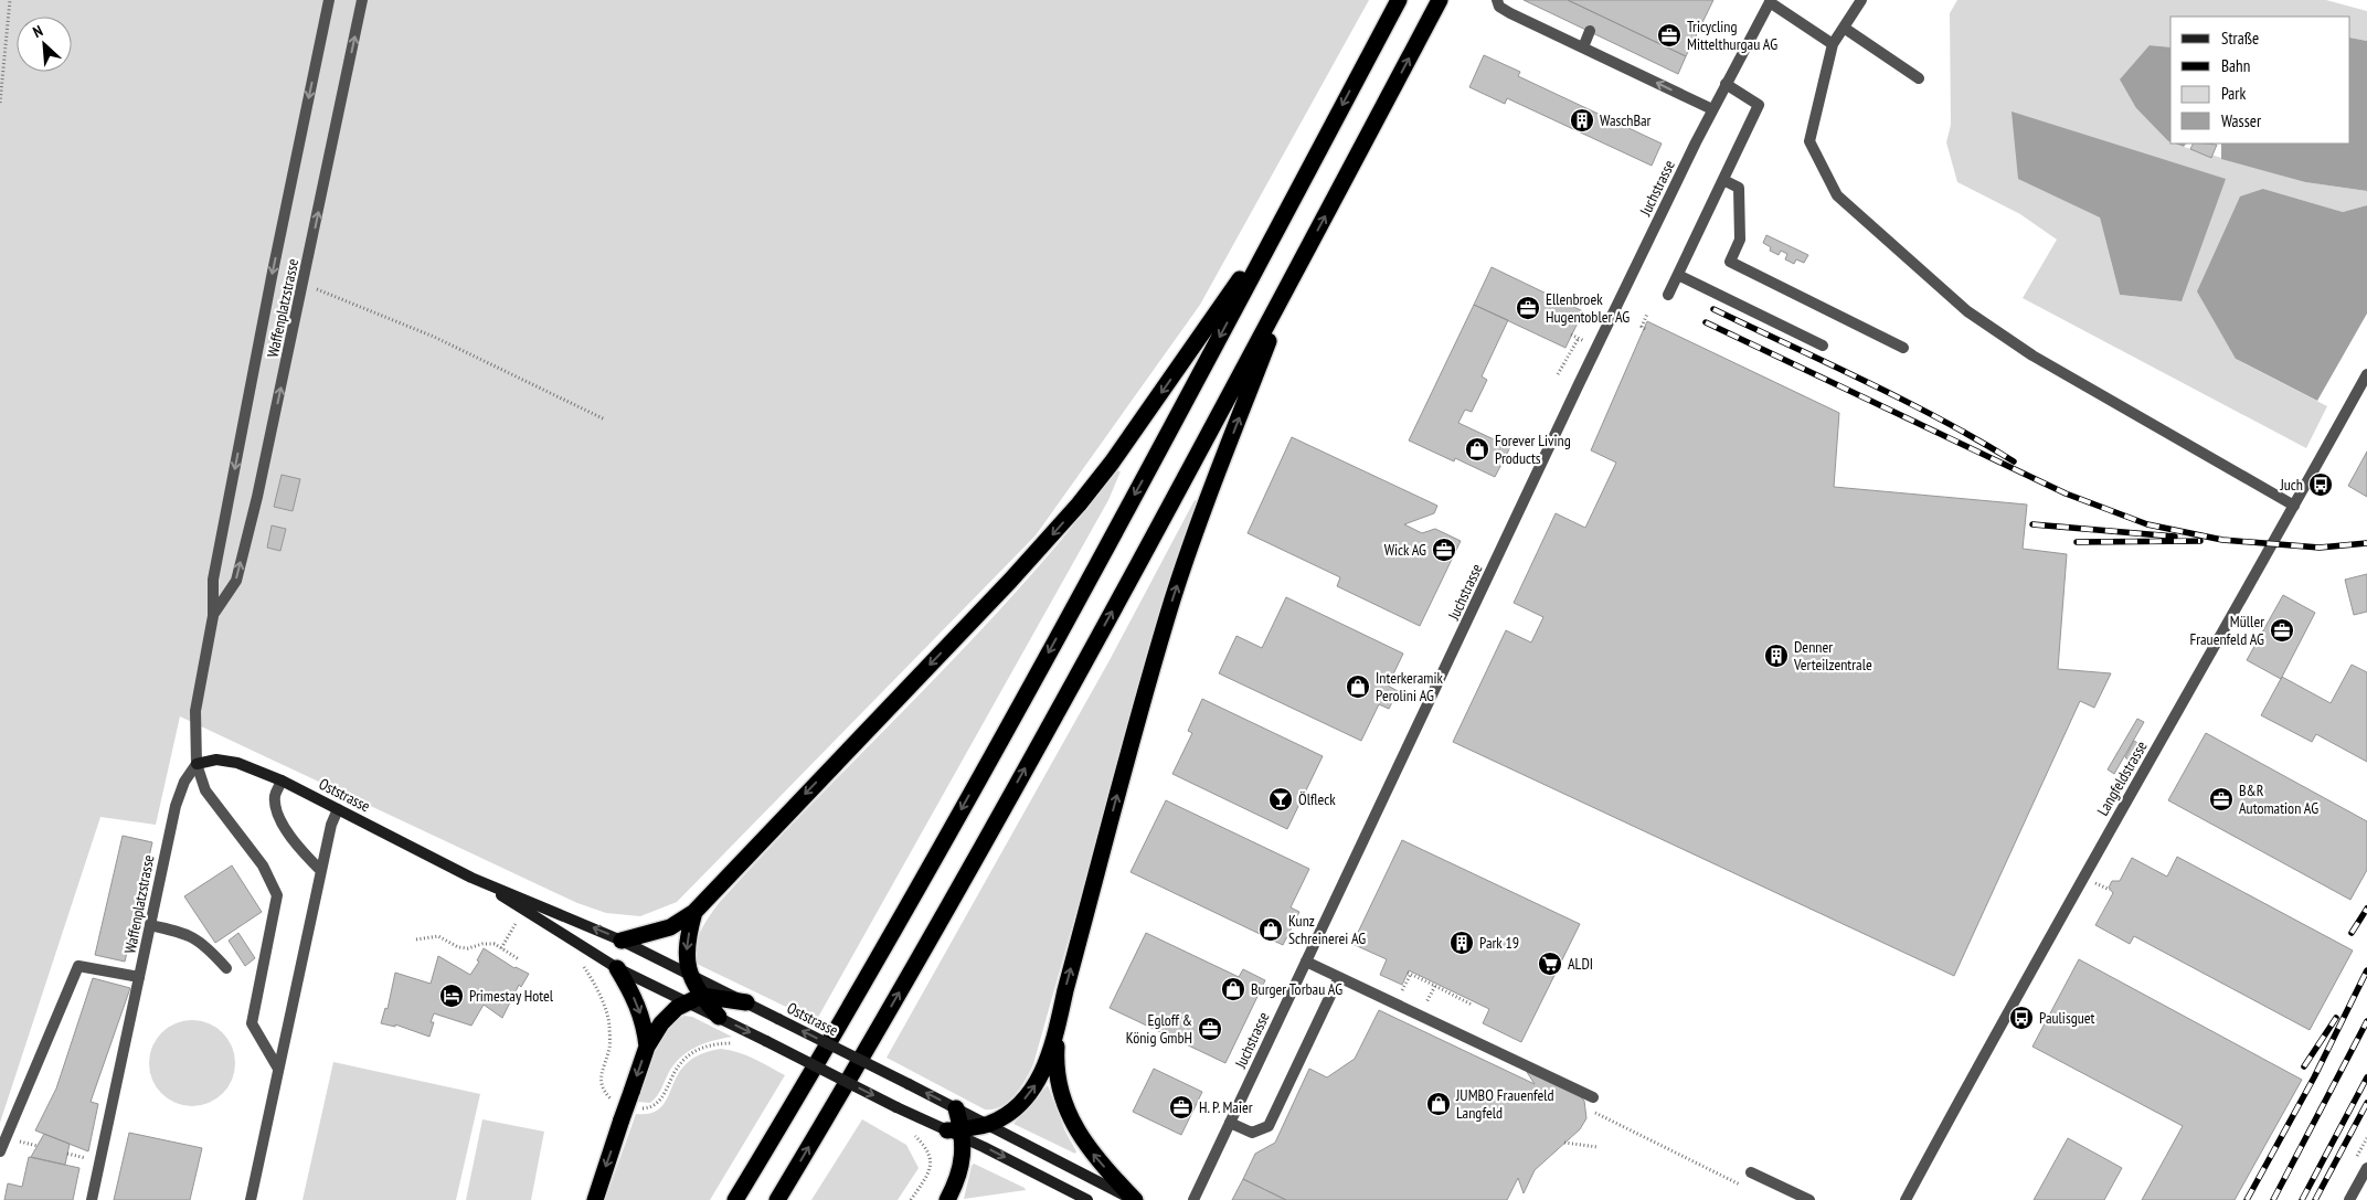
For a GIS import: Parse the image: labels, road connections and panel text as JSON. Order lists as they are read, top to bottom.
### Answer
{
  "streets": {
    "main road": ["Oststrasse"],
    "street": ["Juchstrasse", "Waffenplatzstrasse", "Langfeldstrasse"]
  },
  "crossings": [
    ["Waffenplatzstrasse", "Oststrasse"]
  ],
  "places": {
    "office": [
      "Tricycling Mittelthurgau AG",
      "Ellenbroek Hugentobler AG",
      "Wick AG",
      "Müller Frauenfeld AG",
      "B&R Automation AG",
      "Egloff & König GmbH",
      "H. P. Maier"
    ],
    "building": ["WaschBar", "Denner Verteilzentrale", "Park 19"],
    "shop": [
      "Forever Living Products",
      "Interkeramik Perolini AG",
      "Kunz Schreinerei AG",
      "Burger Torbau AG",
      "JUMBO Frauenfeld Langfeld"
    ],
    "bus stop": ["Juch", "Paulisguet"],
    "bar": ["Ölfleck"],
    "supermarket": ["ALDI"],
    "hotel": ["Primestay Hotel"]
  },
  "legend": [
    "Straße",
    "Bahn",
    "Park",
    "Wasser"
  ],
  "north": "top left"
}
